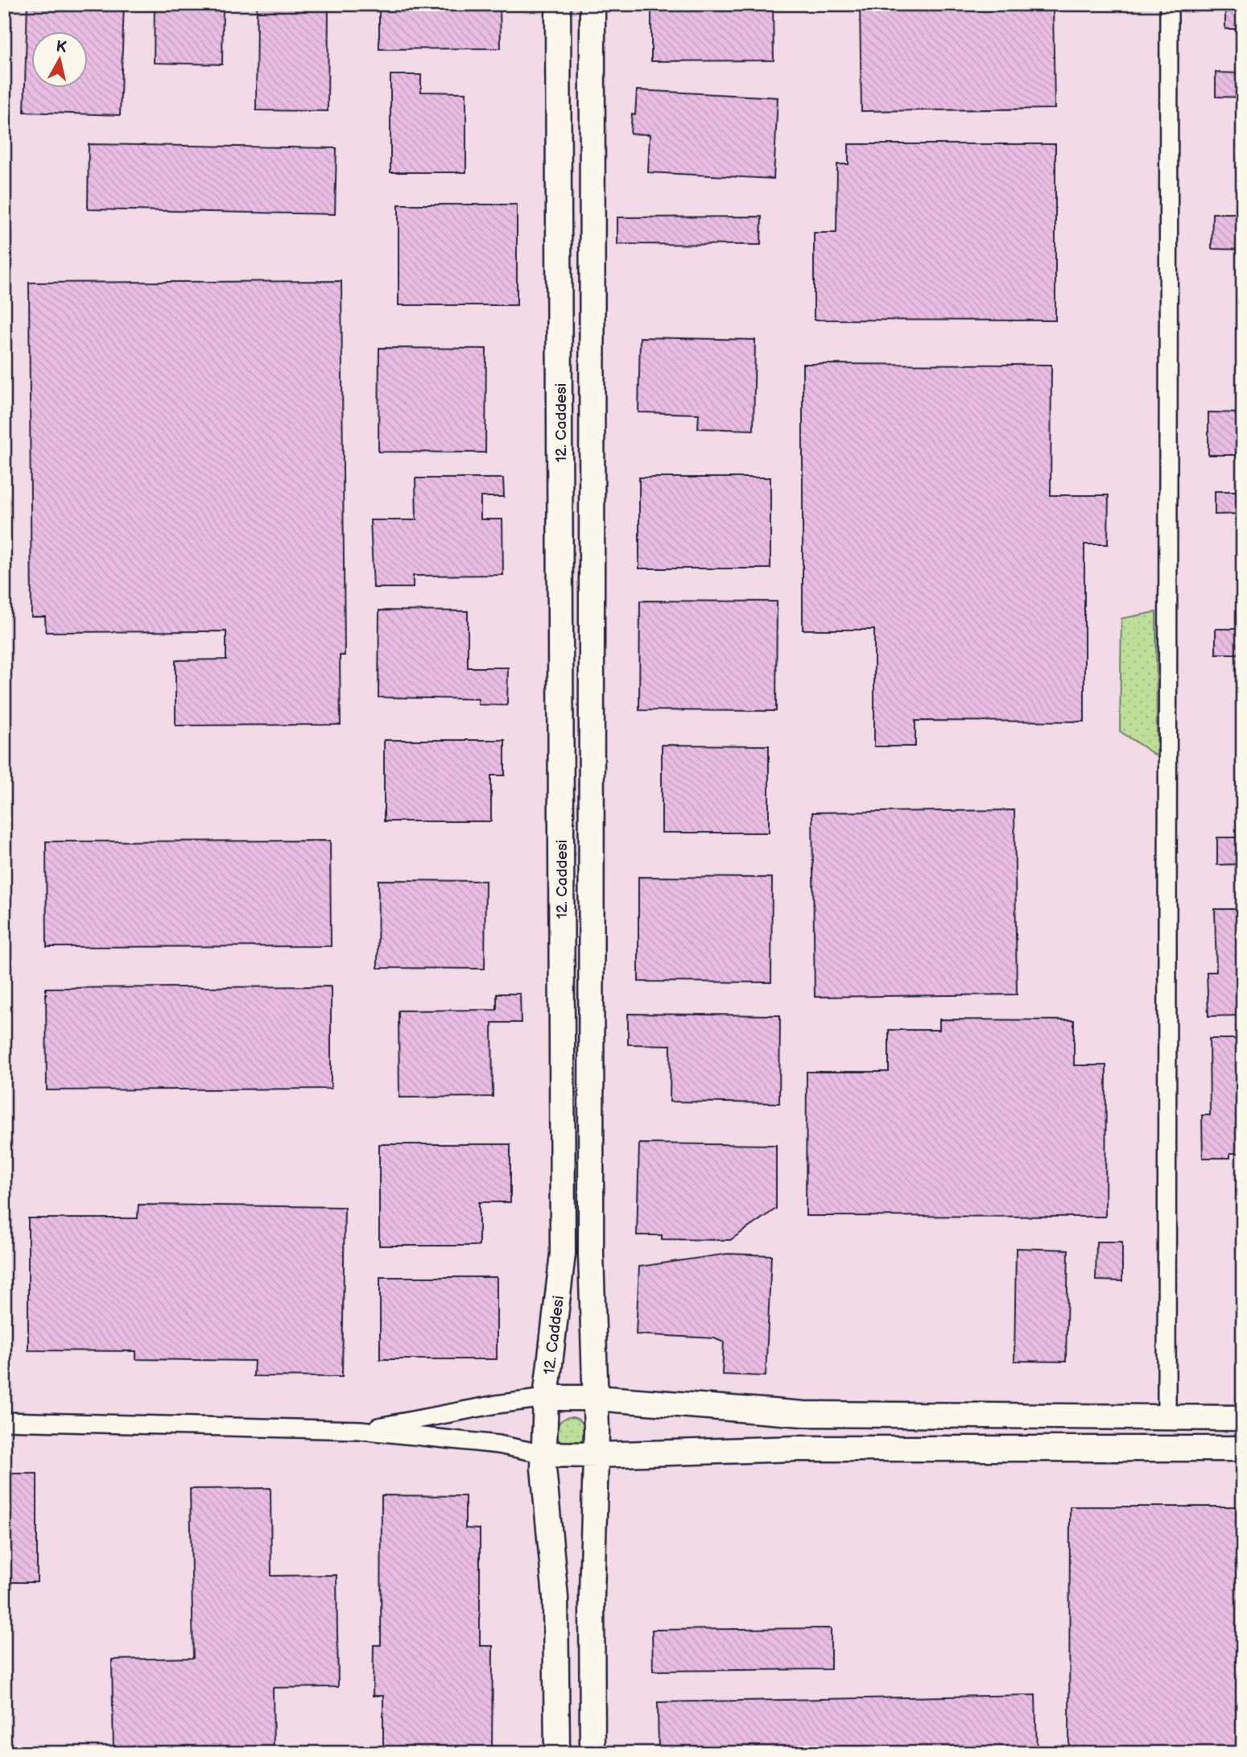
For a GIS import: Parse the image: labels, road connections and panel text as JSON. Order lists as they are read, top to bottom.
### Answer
{
  "streets": {
    "street": ["12. Caddesi"]
  },
  "north": "top"
}
